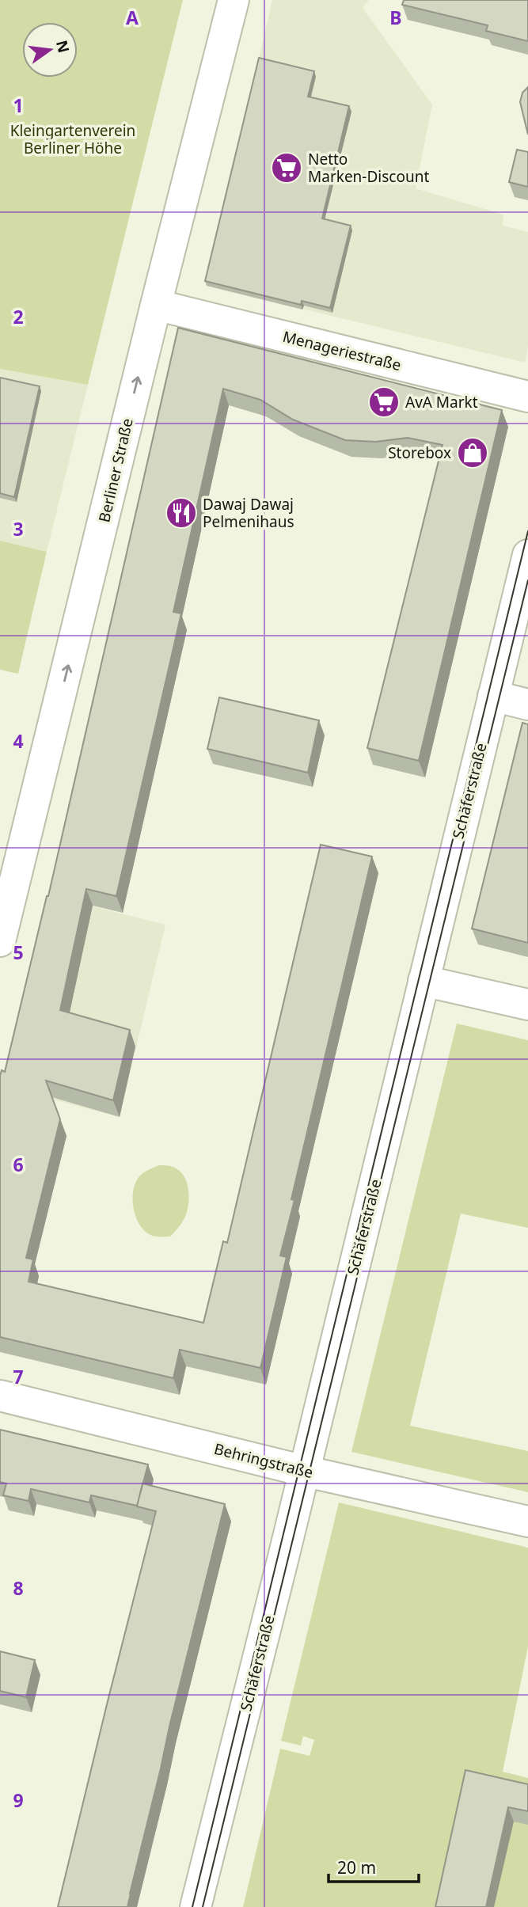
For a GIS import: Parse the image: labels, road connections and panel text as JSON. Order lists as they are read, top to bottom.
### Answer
{
  "streets": {
    "street": [
      "Menageriestraße",
      "Berliner Straße",
      "Schäferstraße",
      "Behringstraße"
    ]
  },
  "crossings": [
    ["Menageriestraße", "Berliner Straße"],
    ["Schäferstraße", "Behringstraße"]
  ],
  "one_way": ["Berliner Straße"],
  "parks": ["Kleingartenverein Berliner Höhe"],
  "places": {
    "supermarket": ["Netto Marken-Discount", "AvA Markt"],
    "shop": ["Storebox"],
    "restaurant": ["Dawaj Dawaj Pelmenihaus"]
  },
  "scale_bar": "20 m",
  "north": "right",
  "grid": {
    "columns": ["A", "B"],
    "rows": [
      "1",
      "2",
      "3",
      "4",
      "5",
      "6",
      "7",
      "8",
      "9"
    ]
  }
}
